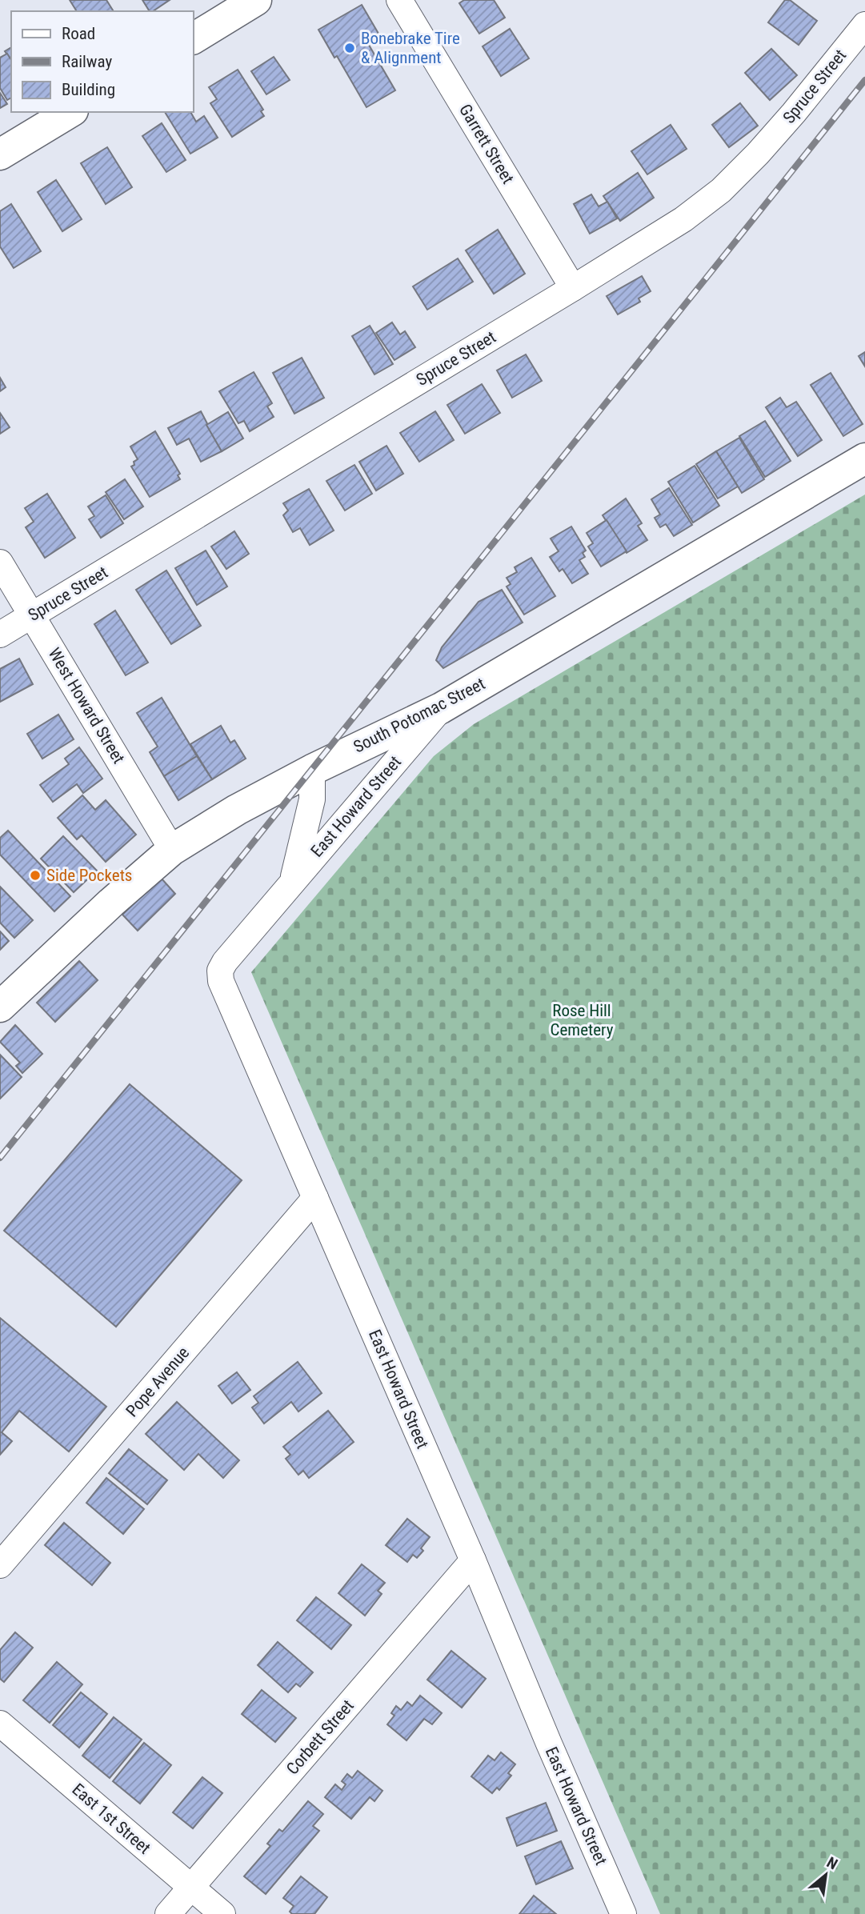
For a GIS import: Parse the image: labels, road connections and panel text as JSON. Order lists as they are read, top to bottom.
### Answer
{
  "streets": {
    "main road": ["South Potomac Street"],
    "street": [
      "Spruce Street",
      "Garrett Street",
      "West Howard Street",
      "East Howard Street",
      "Pope Avenue",
      "Corbett Street",
      "East 1st Street"
    ]
  },
  "crossings": [
    ["Spruce Street", "Garrett Street"],
    ["Spruce Street", "West Howard Street"],
    ["West Howard Street", "South Potomac Street"],
    ["South Potomac Street", "East Howard Street"],
    ["East Howard Street", "Pope Avenue"],
    ["East Howard Street", "Corbett Street"],
    ["Corbett Street", "East 1st Street"]
  ],
  "parks": ["Rose Hill Cemetery"],
  "places": ["Bonebrake Tire & Alignment", "Side Pockets"],
  "legend": ["Road", "Railway", "Building"],
  "north": "top right"
}
